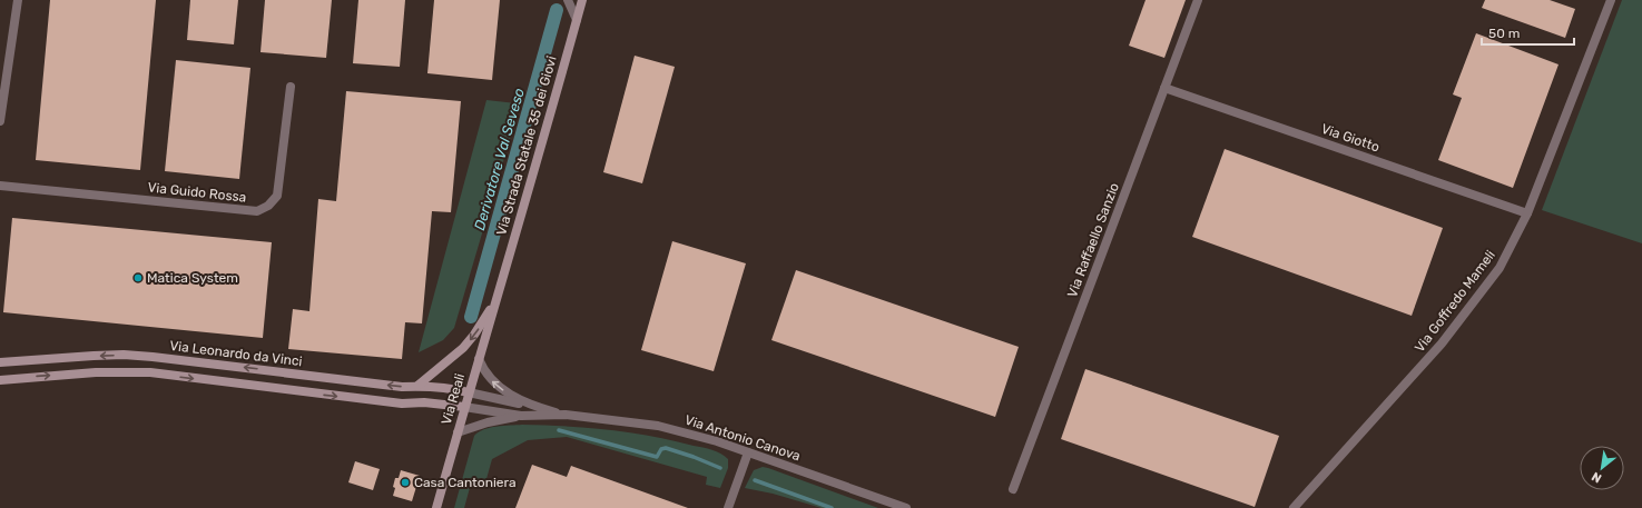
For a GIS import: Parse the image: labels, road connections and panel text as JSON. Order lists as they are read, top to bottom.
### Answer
{
  "streets": {
    "main road": ["Via Strada Statale 35 dei Giovi", "Via Leonardo da Vinci", "Via Reali"],
    "street": [
      "Via Giotto",
      "Via Guido Rossa",
      "Via Raffaello Sanzio",
      "Via Goffredo Mameli",
      "Via Antonio Canova"
    ]
  },
  "crossings": [
    ["Via Giotto", "Via Raffaello Sanzio"],
    ["Via Giotto", "Via Goffredo Mameli"],
    ["Via Strada Statale 35 dei Giovi", "Via Reali"],
    ["Via Leonardo da Vinci", "Via Reali"],
    ["Via Leonardo da Vinci", "Via Antonio Canova"],
    ["Via Reali", "Via Antonio Canova"]
  ],
  "water": ["Derivatore Val Seveso"],
  "places": ["Matica System", "Casa Cantoniera"],
  "scale_bar": "50 m",
  "north": "bottom left"
}
